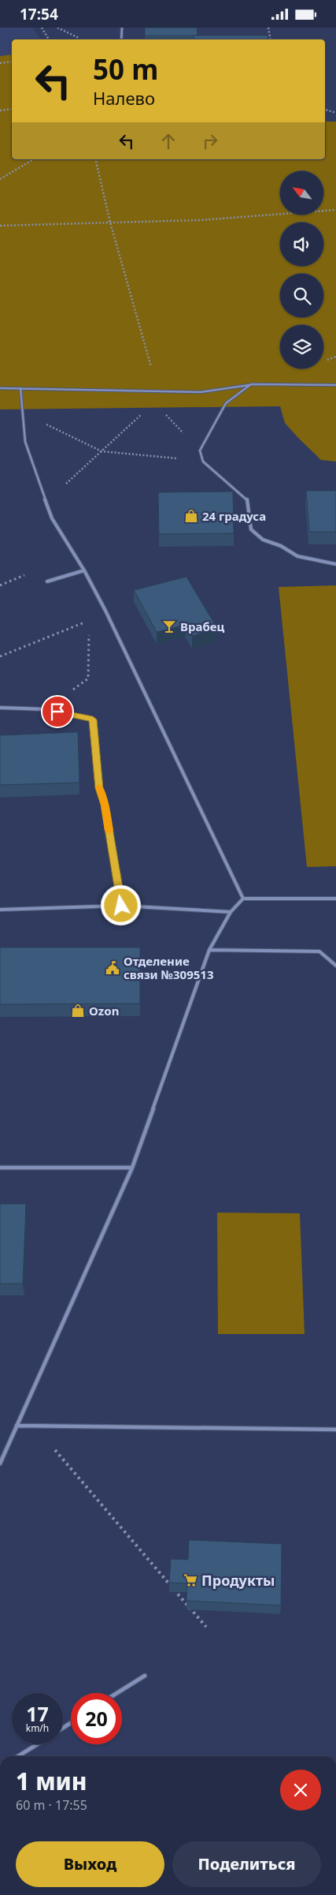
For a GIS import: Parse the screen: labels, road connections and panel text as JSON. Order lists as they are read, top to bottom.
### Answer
{
  "places": {
    "shop": ["24 градуса", "Ozon"],
    "bar": ["Врабец"],
    "public building": ["Отделение связи №309513"],
    "supermarket": ["Продукты"]
  },
  "north": "top left",
  "page": {
    "status": "17:54",
    "turn": ["50 m", "Налево"],
    "speed": "17 km/h",
    "limit": "20",
    "heading": ["1 мин", "60 m · 17:55"],
    "buttons": ["Выход", "Поделиться"]
  }
}
